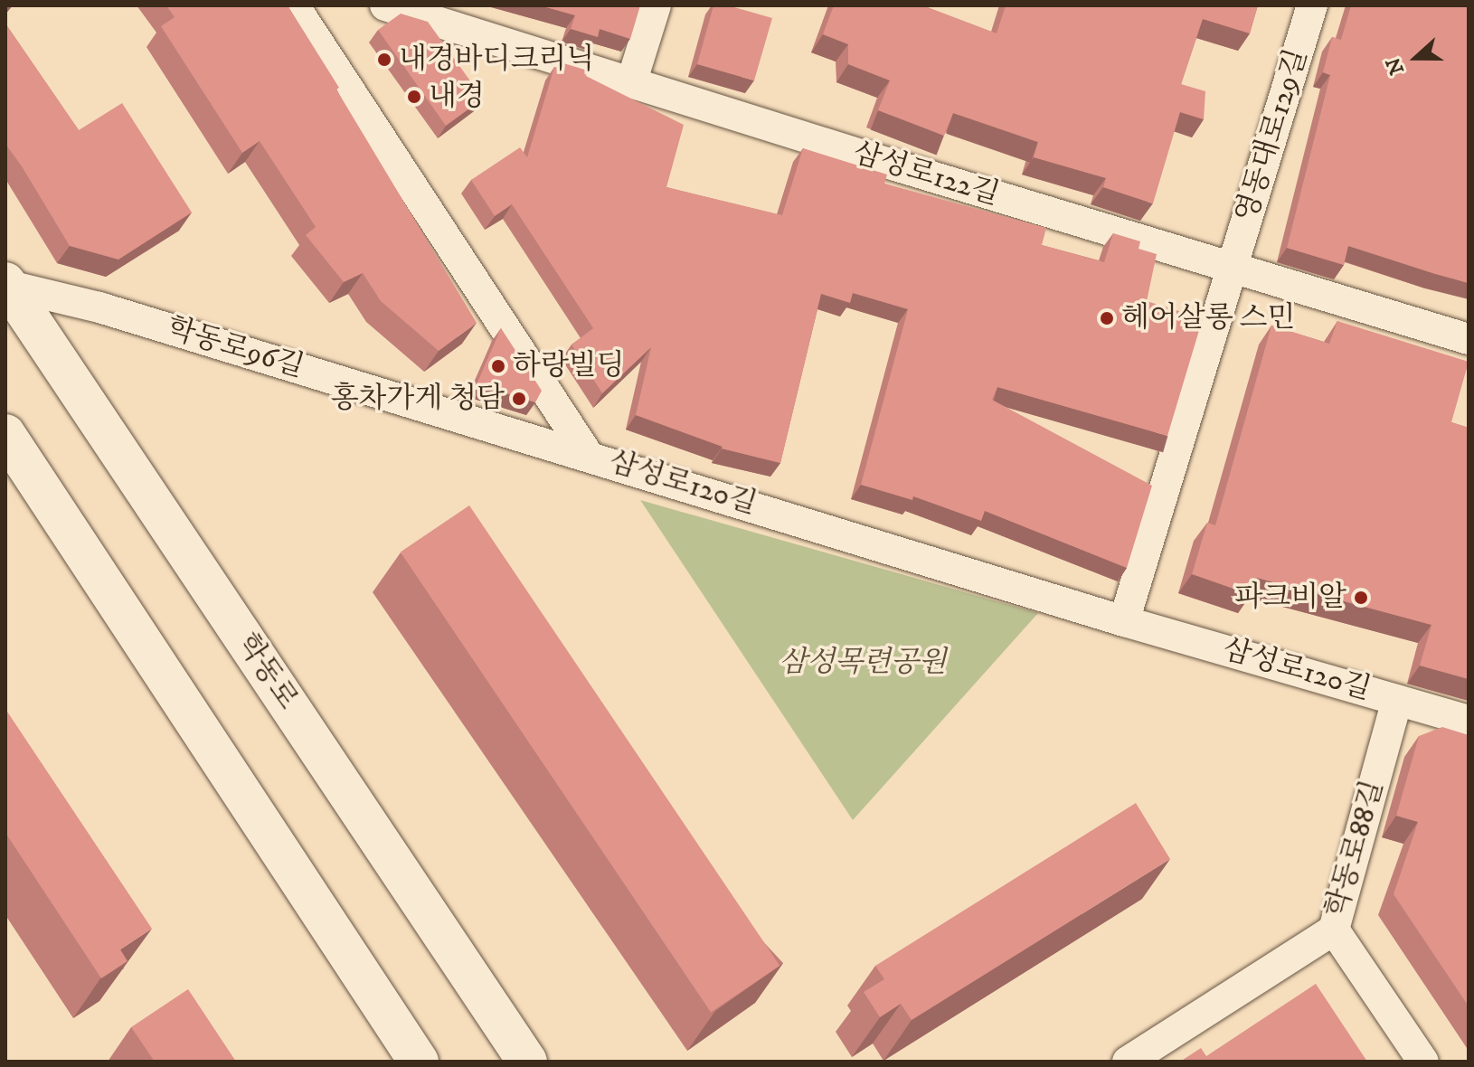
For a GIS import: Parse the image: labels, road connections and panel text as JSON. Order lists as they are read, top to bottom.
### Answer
{
  "streets": {
    "main road": ["학동로"],
    "street": [
      "영동대로129길",
      "삼성로122길",
      "학동로96길",
      "삼성로120길",
      "학동로88길"
    ]
  },
  "crossings": [
    ["영동대로129길", "삼성로122길"],
    ["학동로96길", "삼성로120길"],
    ["학동로96길", "학동로"],
    ["삼성로120길", "학동로88길"]
  ],
  "parks": ["삼성목련공원"],
  "places": [
    "내경바디크리닉",
    "내경",
    "헤어살롱 스민",
    "하랑빌딩",
    "홍차가게 청담",
    "파크비알"
  ],
  "north": "left"
}
